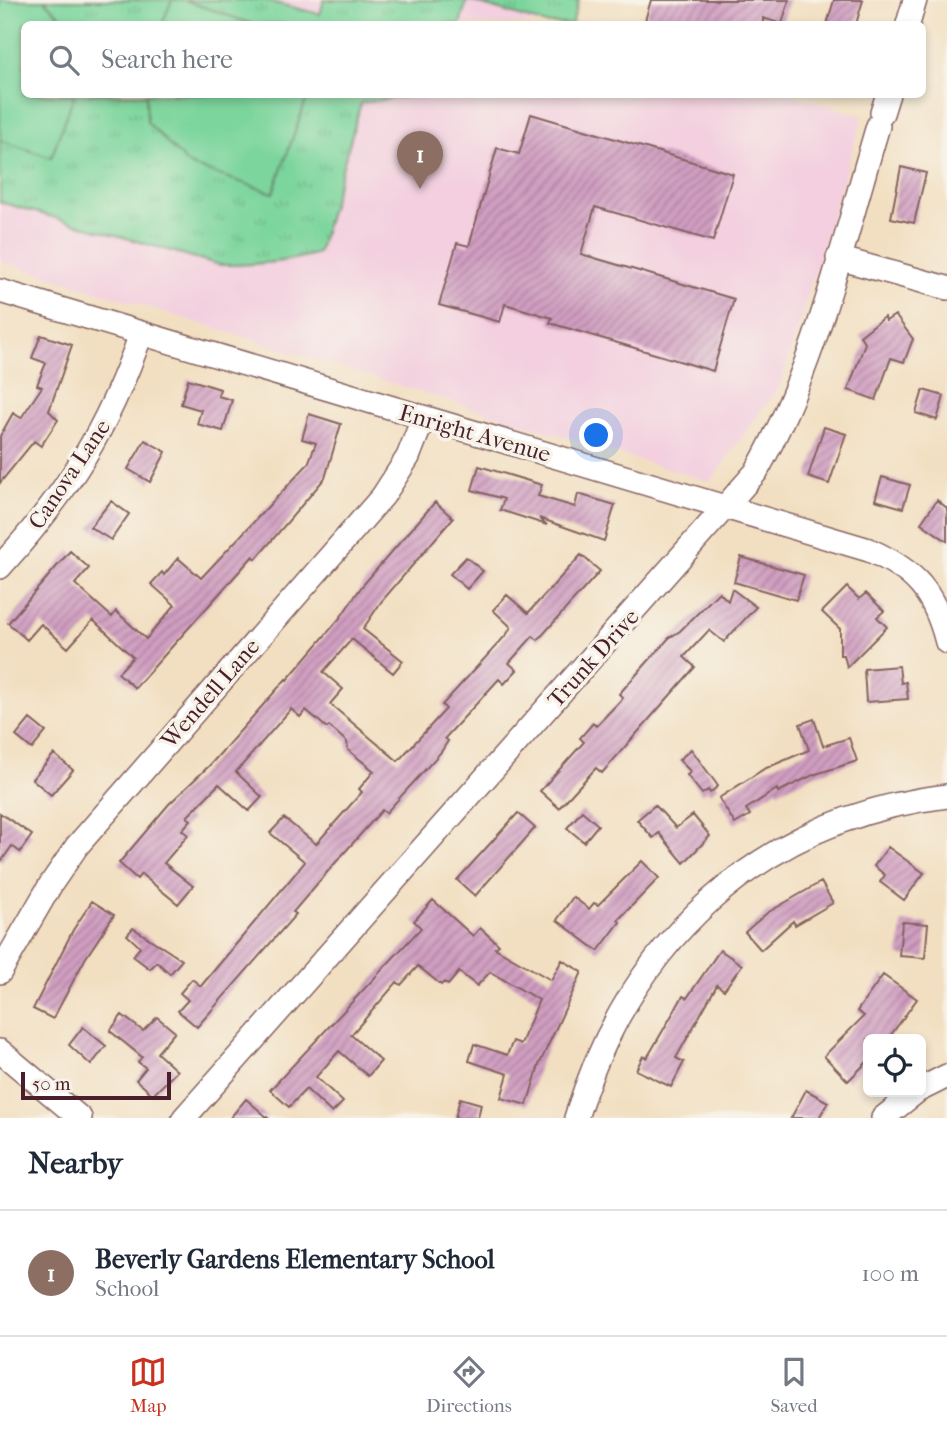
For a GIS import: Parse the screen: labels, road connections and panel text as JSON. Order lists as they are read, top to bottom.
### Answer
{
  "streets": {
    "street": [
      "Enright Avenue",
      "Canova Lane",
      "Trunk Drive",
      "Wendell Lane"
    ]
  },
  "crossings": [
    ["Enright Avenue", "Canova Lane"],
    ["Enright Avenue", "Trunk Drive"],
    ["Enright Avenue", "Wendell Lane"]
  ],
  "scale_bar": "50 m",
  "page": {
    "search": "Search here",
    "pins": "1",
    "scale": "50 m",
    "heading": "Nearby",
    "list": [
      {
        "mark": "1",
        "name": "Beverly Gardens Elementary School",
        "note": "School",
        "value": "100 m"
      }
    ],
    "nav": ["Map", "Directions", "Saved"]
  }
}
